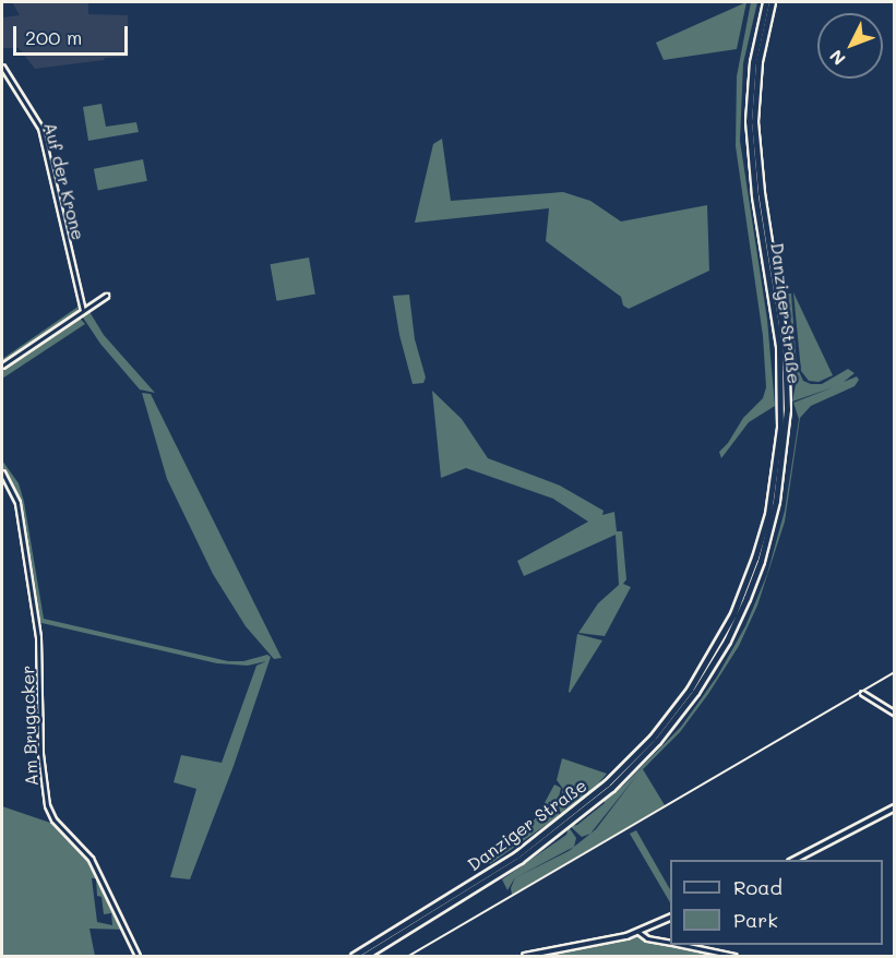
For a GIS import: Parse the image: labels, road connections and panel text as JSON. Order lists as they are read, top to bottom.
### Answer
{
  "streets": {
    "highway": ["Danziger Straße"],
    "street": ["Auf der Krone", "Am Brugacker"]
  },
  "legend": ["Road", "Park"],
  "scale_bar": "200 m",
  "north": "bottom left"
}
